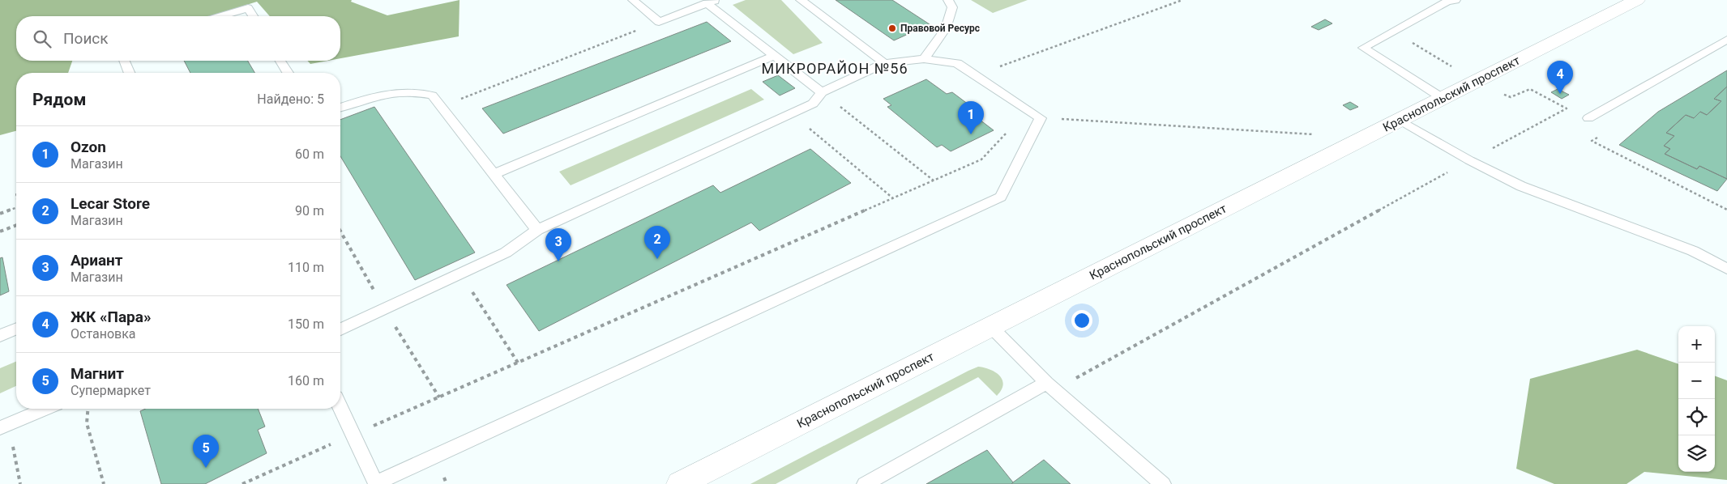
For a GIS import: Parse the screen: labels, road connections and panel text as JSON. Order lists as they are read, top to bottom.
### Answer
{
  "streets": {
    "street": ["Краснопольский проспект"]
  },
  "districts": ["МИКРОРАЙОН №56"],
  "places": ["Правовой Ресурс"],
  "page": {
    "search": "Поиск",
    "pins": [
      "4",
      "1",
      "2",
      "3",
      "5"
    ],
    "heading": ["Рядом", "Найдено: 5"],
    "list": [
      {
        "mark": "1",
        "name": "Ozon",
        "note": "Магазин",
        "value": "60 m"
      },
      {
        "mark": "2",
        "name": "Lecar Store",
        "note": "Магазин",
        "value": "90 m"
      },
      {
        "mark": "3",
        "name": "Ариант",
        "note": "Магазин",
        "value": "110 m"
      },
      {
        "mark": "4",
        "name": "ЖК «Пара»",
        "note": "Остановка",
        "value": "150 m"
      },
      {
        "mark": "5",
        "name": "Магнит",
        "note": "Супермаркет",
        "value": "160 m"
      }
    ],
    "map_buttons": ["+", "−"]
  }
}
